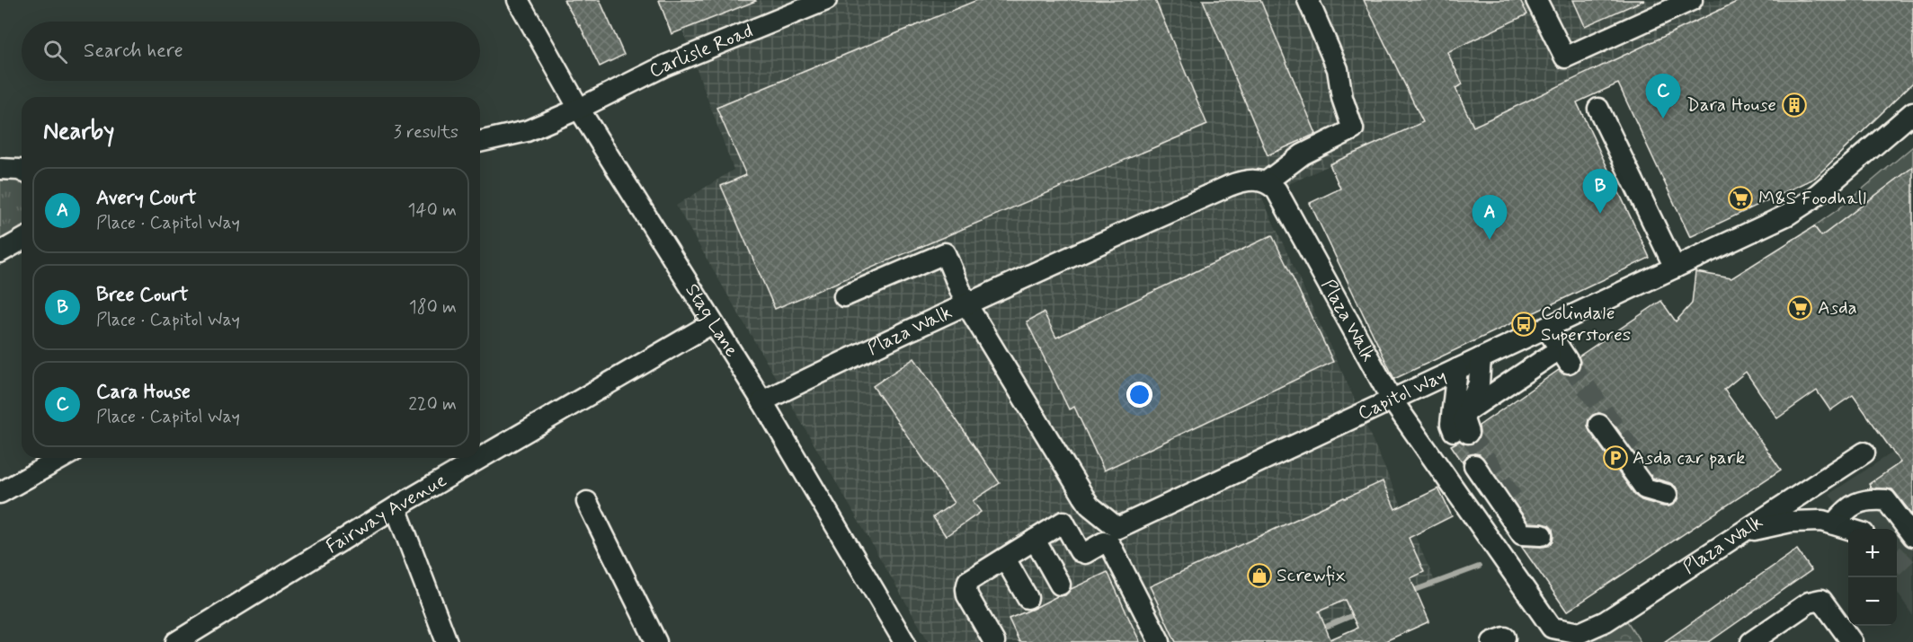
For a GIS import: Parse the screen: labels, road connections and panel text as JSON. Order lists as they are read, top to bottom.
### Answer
{
  "streets": {
    "street": [
      "Carlisle Road",
      "Plaza Walk",
      "Stag Lane",
      "Capitol Way",
      "Fairway Avenue"
    ]
  },
  "crossings": [
    ["Carlisle Road", "Stag Lane"],
    ["Plaza Walk", "Stag Lane"],
    ["Plaza Walk", "Capitol Way"],
    ["Stag Lane", "Fairway Avenue"]
  ],
  "places": {
    "building": ["Dara House"],
    "supermarket": ["M&S Foodhall", "Asda"],
    "bus stop": ["Colindale Superstores"],
    "parking": ["Asda car park"],
    "shop": ["Screwfix"]
  },
  "page": {
    "search": "Search here",
    "pins": ["C", "B", "A"],
    "heading": ["Nearby", "3 results"],
    "list": [
      {
        "mark": "A",
        "name": "Avery Court",
        "note": "Place · Capitol Way",
        "value": "140 m"
      },
      {
        "mark": "B",
        "name": "Bree Court",
        "note": "Place · Capitol Way",
        "value": "180 m"
      },
      {
        "mark": "C",
        "name": "Cara House",
        "note": "Place · Capitol Way",
        "value": "220 m"
      }
    ],
    "map_buttons": ["+", "−"]
  }
}
